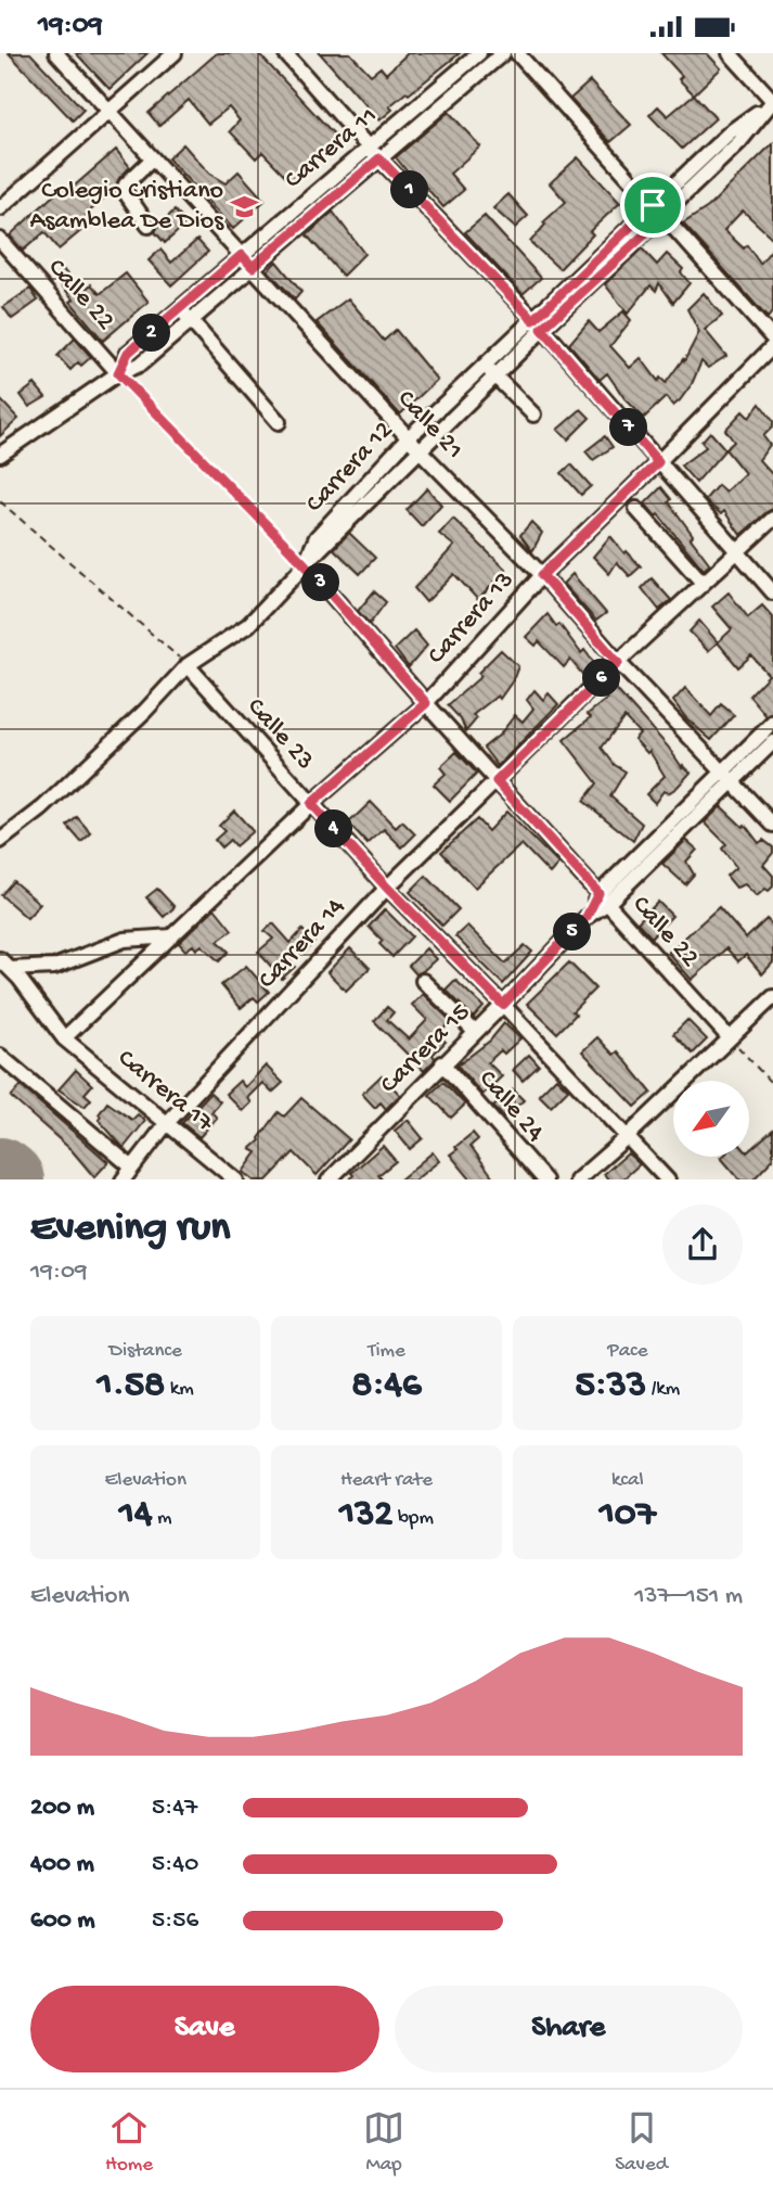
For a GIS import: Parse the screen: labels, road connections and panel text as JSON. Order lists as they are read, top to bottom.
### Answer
{
  "streets": {
    "street": [
      "Carrera 11",
      "Calle 22",
      "Calle 21",
      "Carrera 12",
      "Carrera 13",
      "Calle 23",
      "Carrera 14",
      "Carrera 15",
      "Carrera 17",
      "Calle 24"
    ]
  },
  "crossings": [
    ["Carrera 11", "Calle 22"],
    ["Carrera 11", "Calle 21"],
    ["Calle 22", "Carrera 12"],
    ["Calle 22", "Carrera 13"],
    ["Calle 22", "Carrera 14"],
    ["Calle 22", "Carrera 15"],
    ["Calle 21", "Carrera 12"],
    ["Calle 21", "Carrera 13"],
    ["Calle 21", "Carrera 14"],
    ["Calle 21", "Carrera 15"],
    ["Carrera 12", "Calle 23"],
    ["Carrera 13", "Calle 23"],
    ["Carrera 13", "Carrera 17"],
    ["Calle 23", "Carrera 14"],
    ["Calle 23", "Carrera 15"],
    ["Carrera 14", "Carrera 17"],
    ["Carrera 15", "Calle 24"]
  ],
  "places": {
    "school or university": ["Colegio Cristiano Asamblea De Dios"]
  },
  "north": "bottom left",
  "page": {
    "status": "19:09",
    "pins": [
      "1",
      "2",
      "7",
      "3",
      "6",
      "4",
      "5"
    ],
    "heading": ["Evening run", "19:09"],
    "stats": [
      ["Distance", "1.58 km"],
      ["Time", "8:46"],
      ["Pace", "5:33 /km"],
      ["Elevation", "14 m"],
      ["Heart rate", "132 bpm"],
      ["kcal", "107"]
    ],
    "chart": ["Elevation", "137–151 m"],
    "list": [
      {
        "name": "200 m",
        "note": "5:47"
      },
      {
        "name": "400 m",
        "note": "5:40"
      },
      {
        "name": "600 m",
        "note": "5:56"
      }
    ],
    "buttons": ["Save", "Share"],
    "tabs": ["Home", "Map", "Saved"]
  }
}
